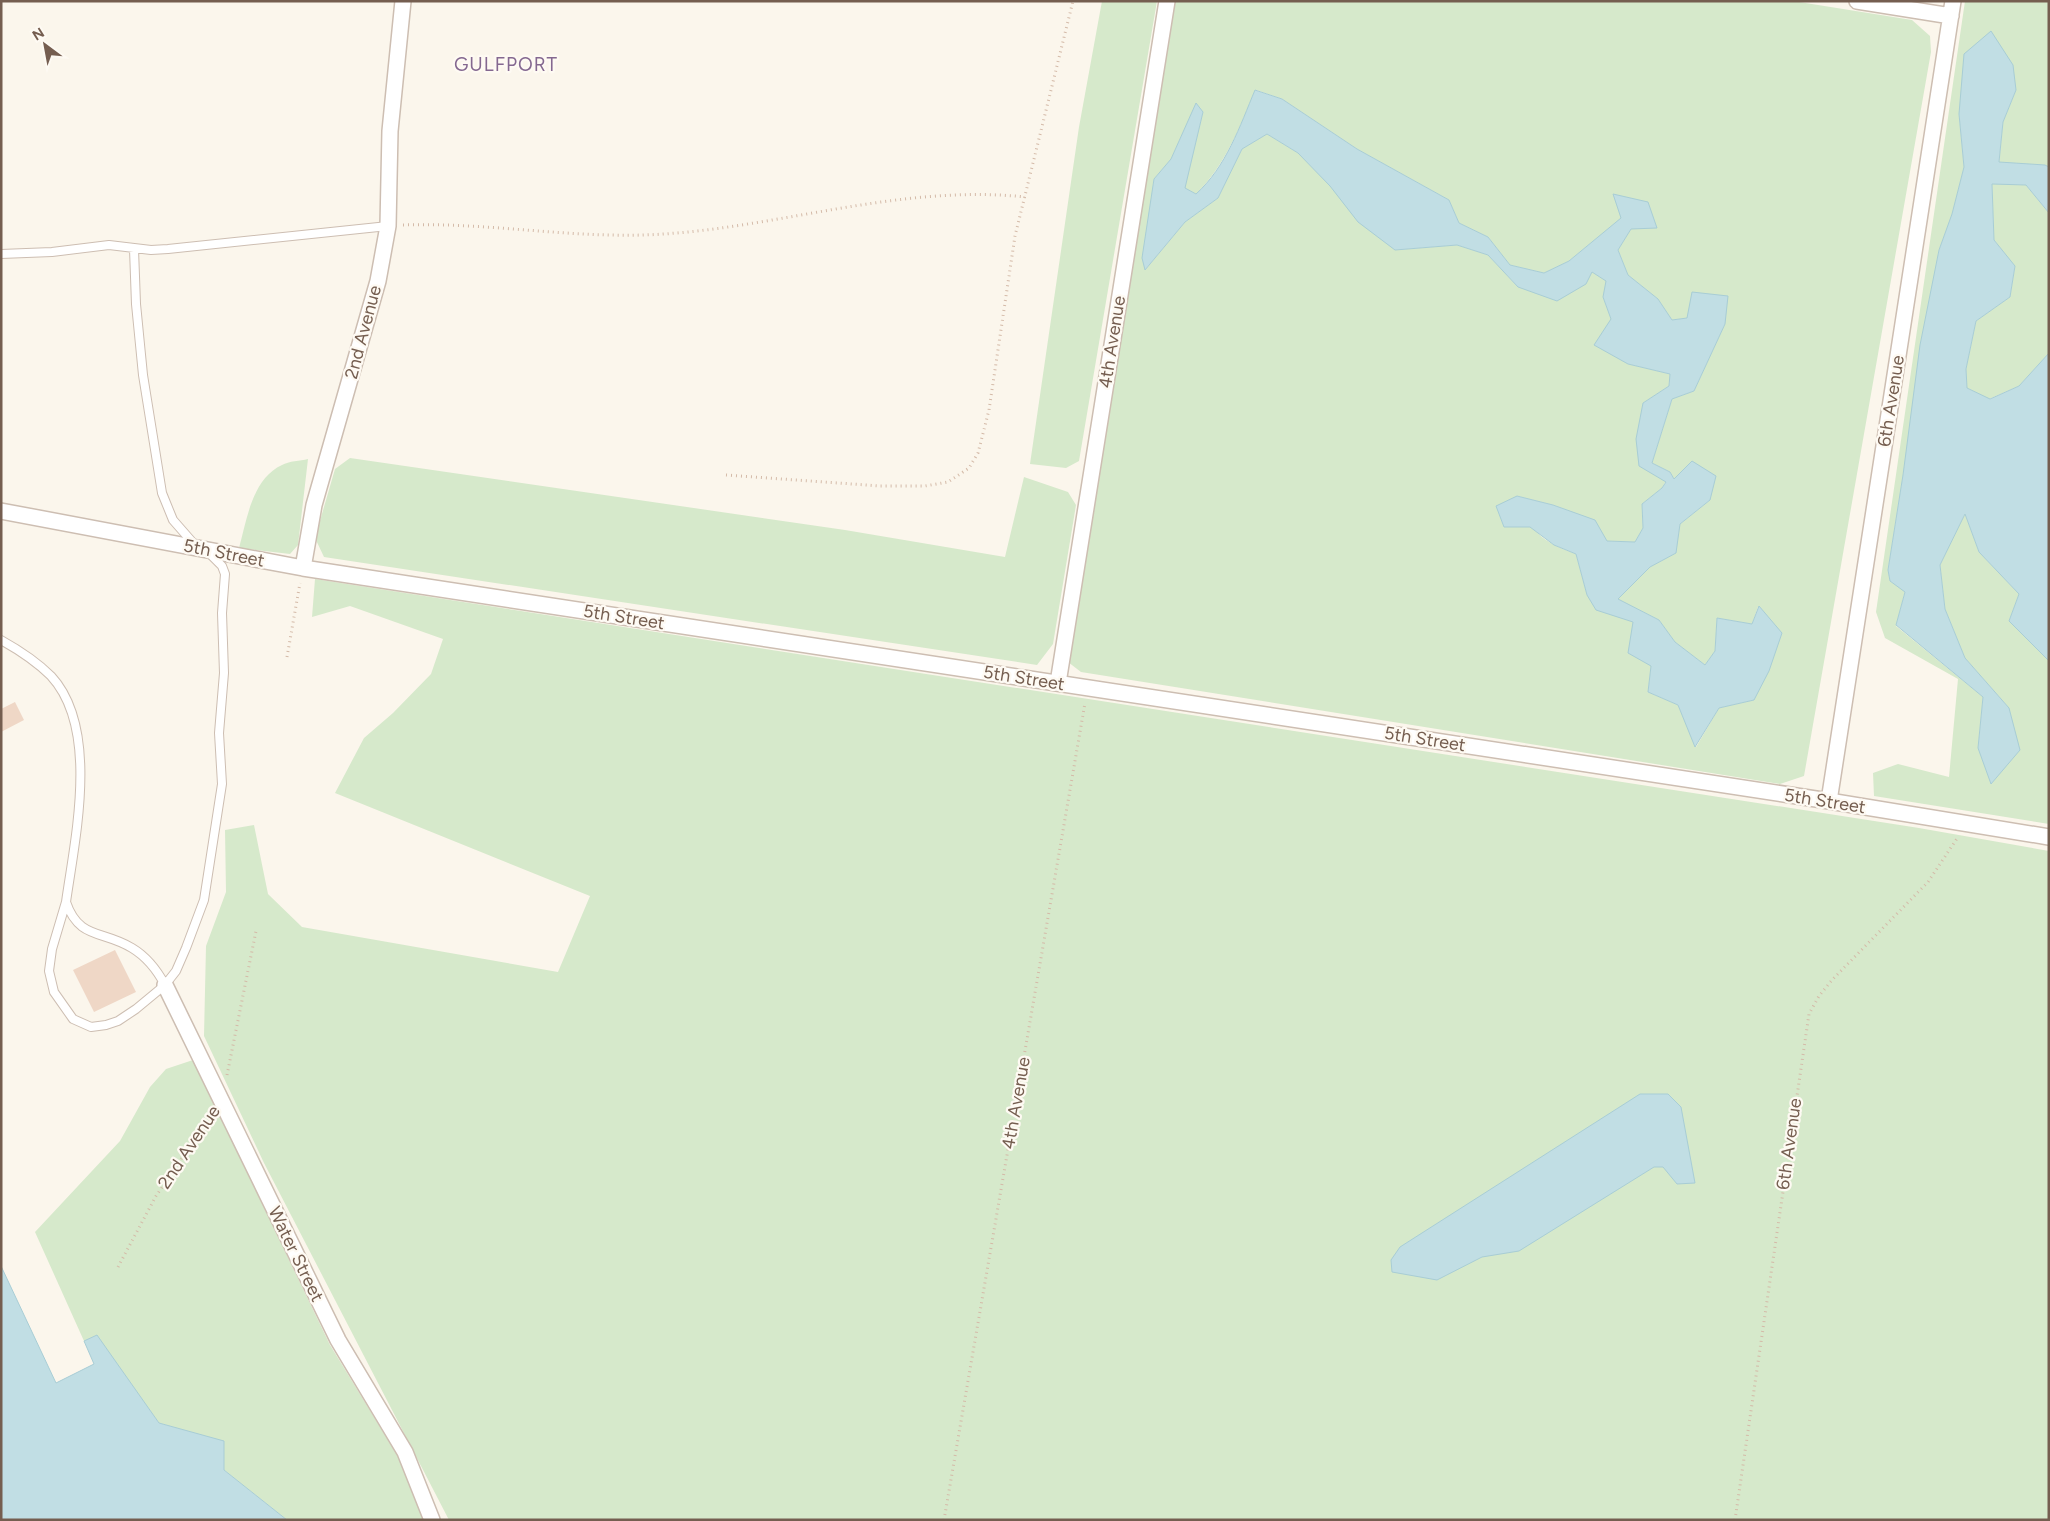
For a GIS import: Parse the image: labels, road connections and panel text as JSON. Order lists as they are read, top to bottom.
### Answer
{
  "streets": {
    "street": [
      "2nd Avenue",
      "4th Avenue",
      "6th Avenue",
      "5th Street",
      "Water Street"
    ]
  },
  "crossings": [
    ["2nd Avenue", "5th Street"],
    ["2nd Avenue", "Water Street"],
    ["4th Avenue", "5th Street"],
    ["6th Avenue", "5th Street"]
  ],
  "districts": ["GULFPORT"],
  "north": "top left"
}
